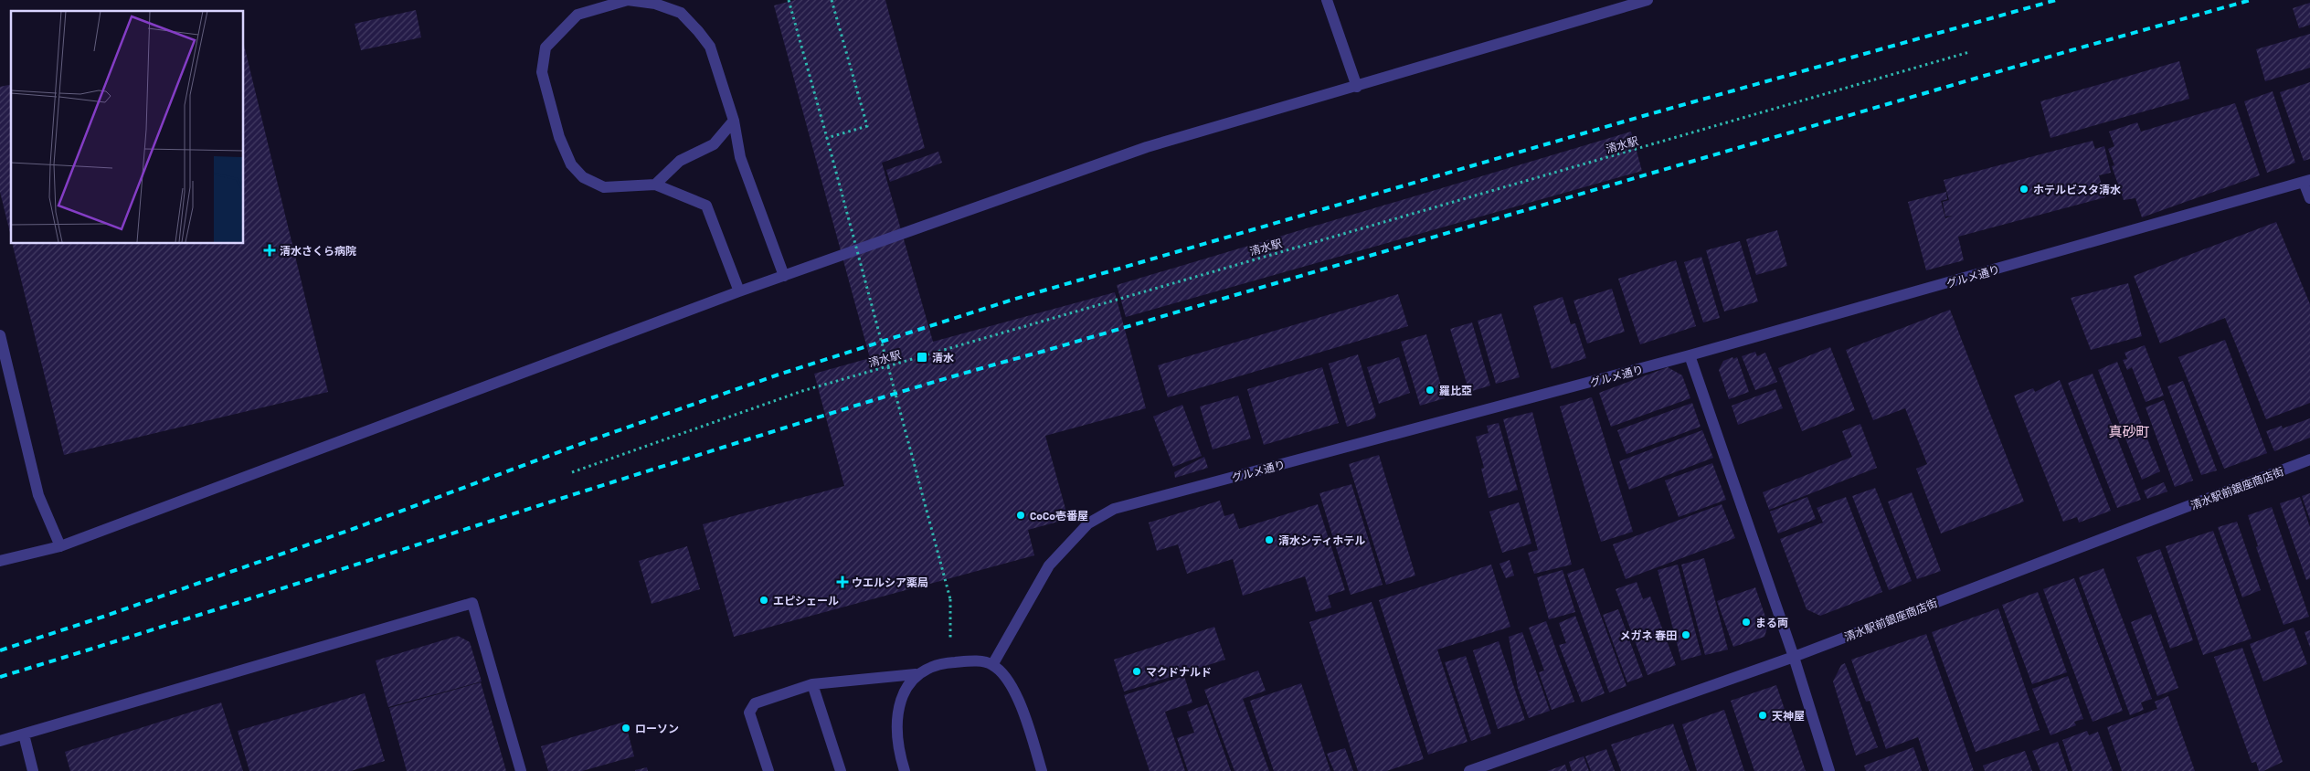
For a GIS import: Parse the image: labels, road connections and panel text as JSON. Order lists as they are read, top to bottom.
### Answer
{
  "streets": {
    "street": ["グルメ通り", "清水駅前銀座商店街"],
    "path": ["清水駅"]
  },
  "districts": ["真砂町"],
  "places": {
    "other": [
      "ホテルビスタ清水",
      "羅比亞",
      "CoCo壱番屋",
      "清水シティホテル",
      "エピシェール",
      "まる両",
      "メガネ 春田",
      "マクドナルド",
      "天神屋",
      "ローソン"
    ],
    "health": ["清水さくら病院", "ウエルシア薬局"],
    "transit": ["清水"]
  }
}
